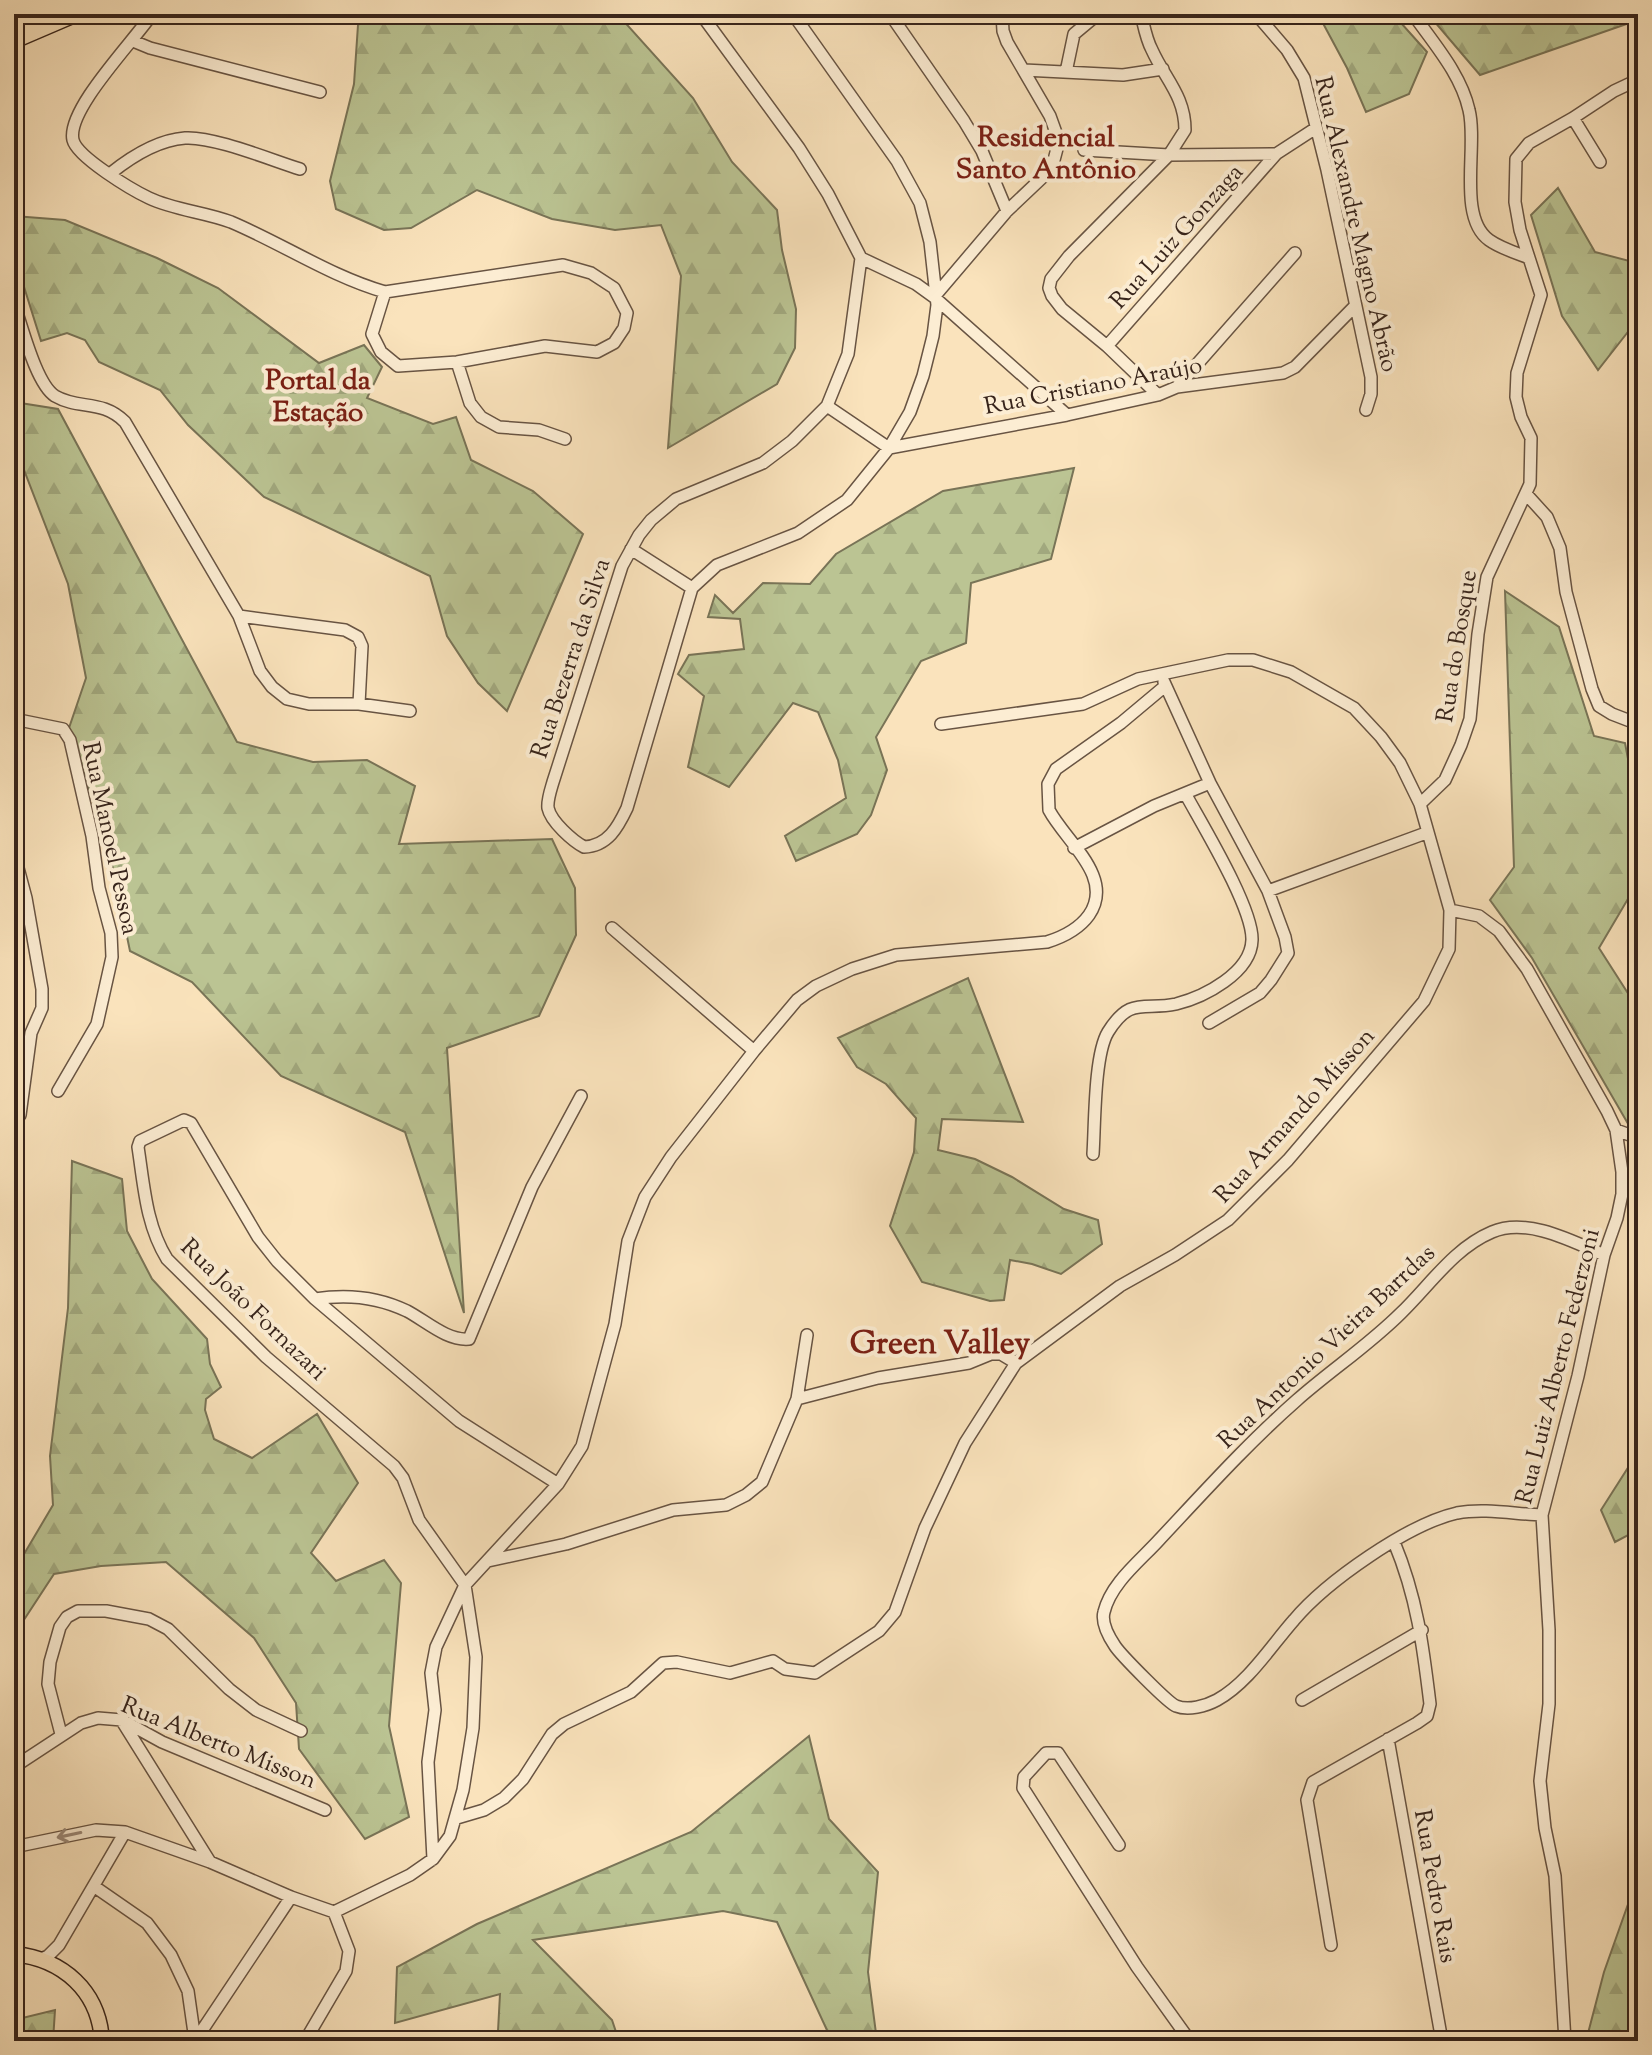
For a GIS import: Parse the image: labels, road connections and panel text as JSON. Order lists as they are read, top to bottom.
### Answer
{
  "streets": {
    "street": [
      "Rua Alexandre Magno Abrão",
      "Rua Luiz Gonzaga",
      "Rua Cristiano Araújo",
      "Rua do Bosque",
      "Rua Bezerra da Silva",
      "Rua Manoel Pessoa",
      "Rua Armando Misson",
      "Rua João Fornazari",
      "Rua Antonio Vieira Barrdas",
      "Rua Luiz Alberto Federzoni",
      "Rua Alberto Misson",
      "Rua Pedro Rais"
    ]
  },
  "crossings": [
    ["Rua Alexandre Magno Abrão", "Rua Luiz Gonzaga"],
    ["Rua Alexandre Magno Abrão", "Rua Cristiano Araújo"],
    ["Rua do Bosque", "Rua Armando Misson"],
    ["Rua Armando Misson", "Rua Luiz Alberto Federzoni"],
    ["Rua Antonio Vieira Barrdas", "Rua Luiz Alberto Federzoni"]
  ],
  "districts": ["Residencial Santo Antônio", "Portal da Estação", "Green Valley"]
}
